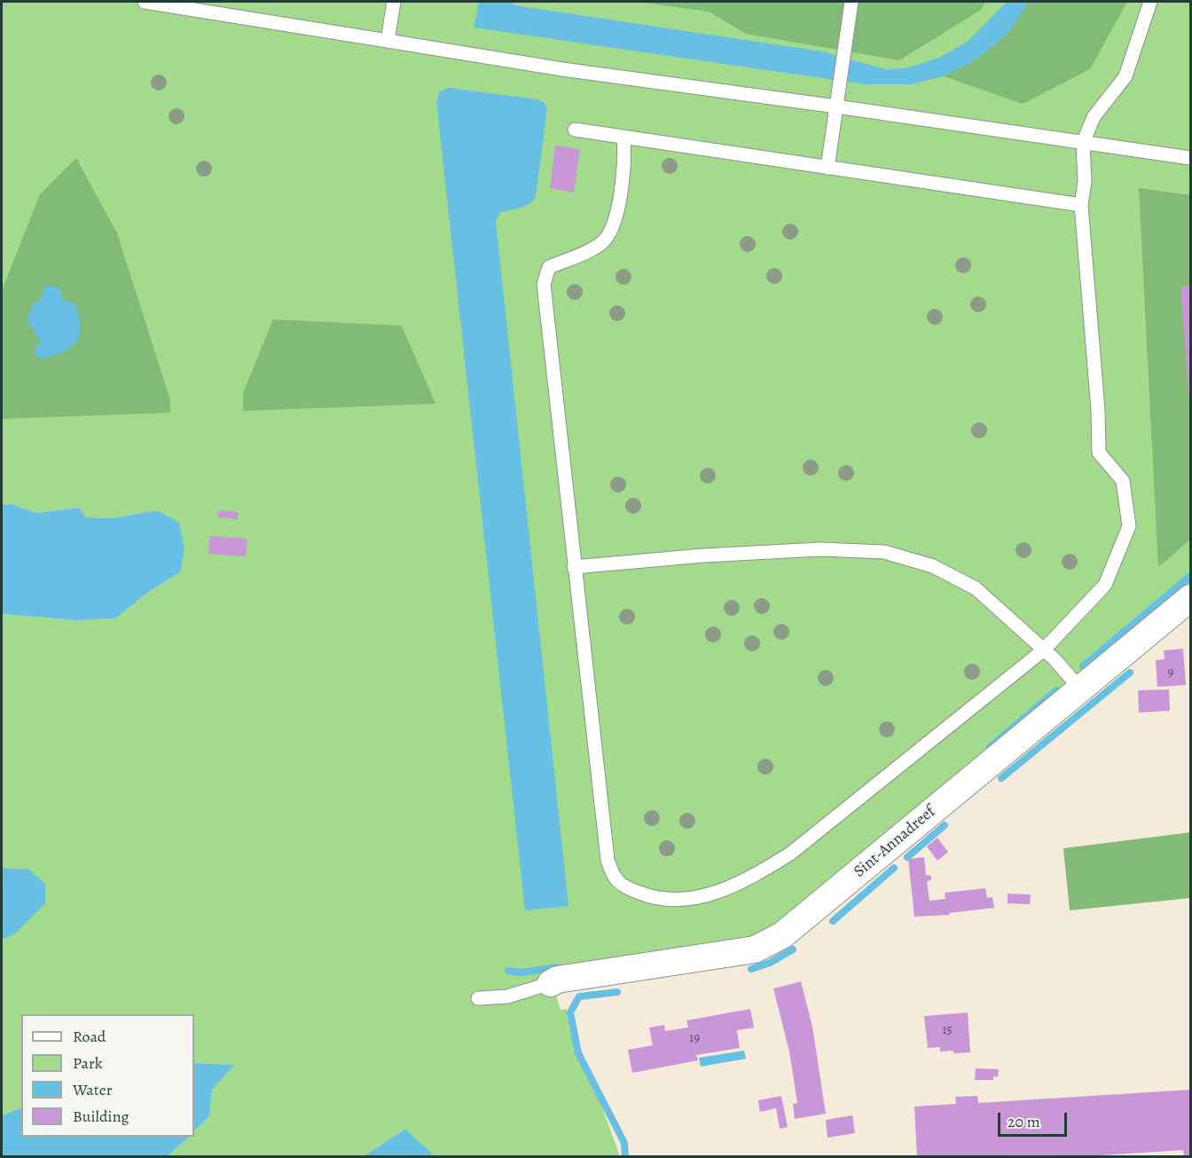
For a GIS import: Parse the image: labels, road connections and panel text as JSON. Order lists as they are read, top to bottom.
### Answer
{
  "streets": {
    "street": ["Sint-Annadreef"]
  },
  "house_numbers": ["9", "15", "19"],
  "legend": [
    "Road",
    "Park",
    "Water",
    "Building"
  ],
  "scale_bar": "20 m"
}
